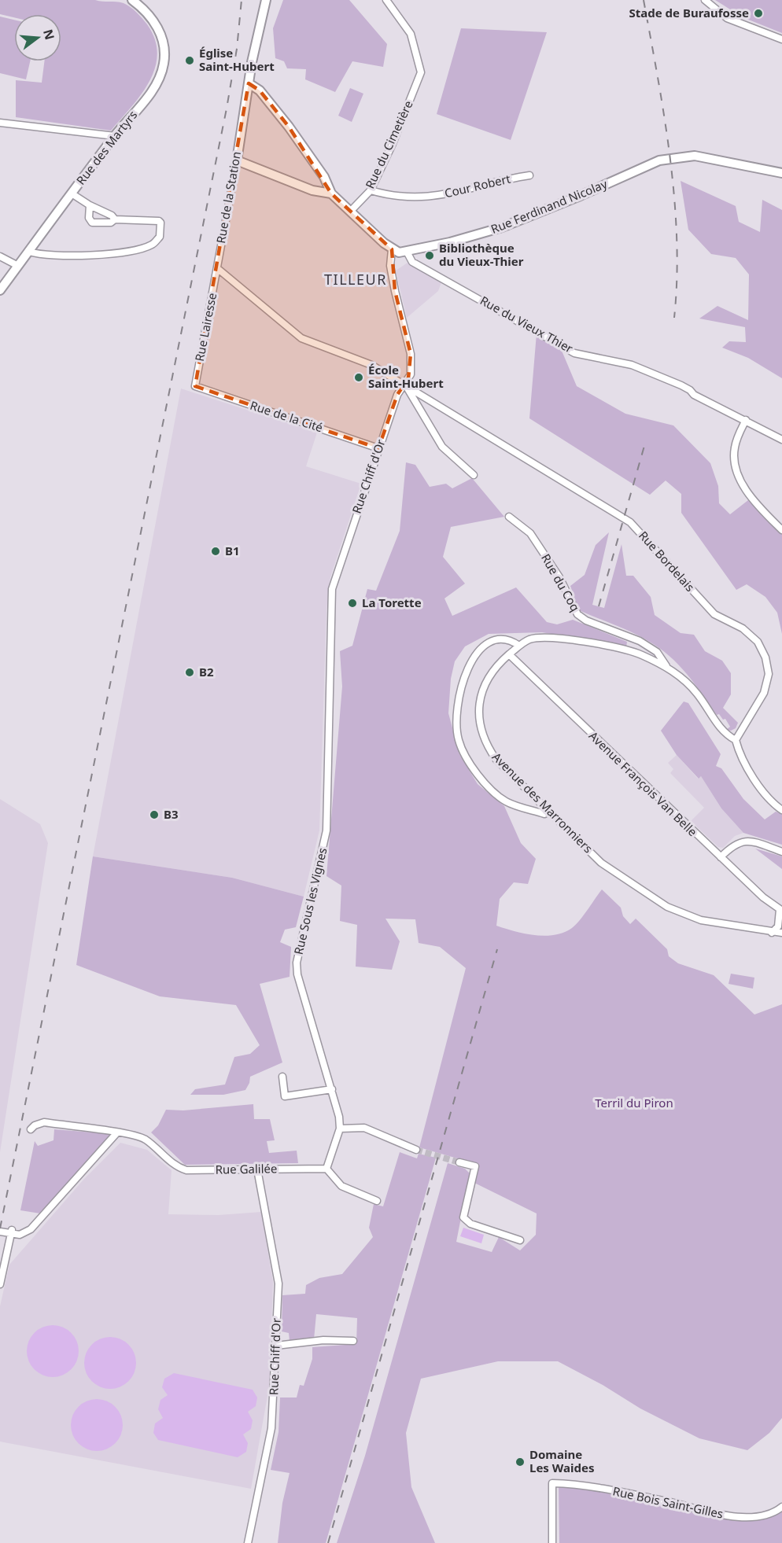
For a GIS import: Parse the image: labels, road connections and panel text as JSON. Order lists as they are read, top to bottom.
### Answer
{
  "streets": {
    "street": [
      "Rue du Cimetière",
      "Rue des Martyrs",
      "Cour Robert",
      "Rue de la Station",
      "Rue Ferdinand Nicolay",
      "Rue du Vieux Thier",
      "Rue Lairesse",
      "Rue de la Cité",
      "Rue Chiff d'Or",
      "Rue Bordelais",
      "Rue du Coq",
      "Avenue François Van Belle",
      "Avenue des Marronniers",
      "Rue Sous les Vignes",
      "Rue Galilée",
      "Rue Bois Saint-Gilles"
    ]
  },
  "crossings": [
    ["Rue du Cimetière", "Cour Robert"],
    ["Rue de la Station", "Rue Lairesse"],
    ["Rue de la Station", "Rue Bordelais"],
    ["Rue Ferdinand Nicolay", "Rue du Vieux Thier"],
    ["Rue Ferdinand Nicolay", "Rue Chiff d'Or"],
    ["Rue Lairesse", "Rue de la Cité"],
    ["Rue Lairesse", "Rue Bordelais"],
    ["Rue de la Cité", "Rue Chiff d'Or"],
    ["Rue Chiff d'Or", "Rue Bordelais"],
    ["Rue Chiff d'Or", "Rue Sous les Vignes"],
    ["Rue Chiff d'Or", "Rue Galilée"],
    ["Rue Bordelais", "Avenue des Marronniers"],
    ["Rue du Coq", "Avenue des Marronniers"],
    ["Avenue François Van Belle", "Avenue des Marronniers"],
    ["Rue Sous les Vignes", "Rue Galilée"]
  ],
  "districts": ["TILLEUR"],
  "parks": ["Terril du Piron"],
  "places": [
    "Stade de Buraufosse",
    "Église Saint-Hubert",
    "Bibliothèque du Vieux-Thier",
    "École Saint-Hubert",
    "B1",
    "La Torette",
    "B2",
    "B3",
    "Domaine Les Waides"
  ],
  "north": "right"
}
